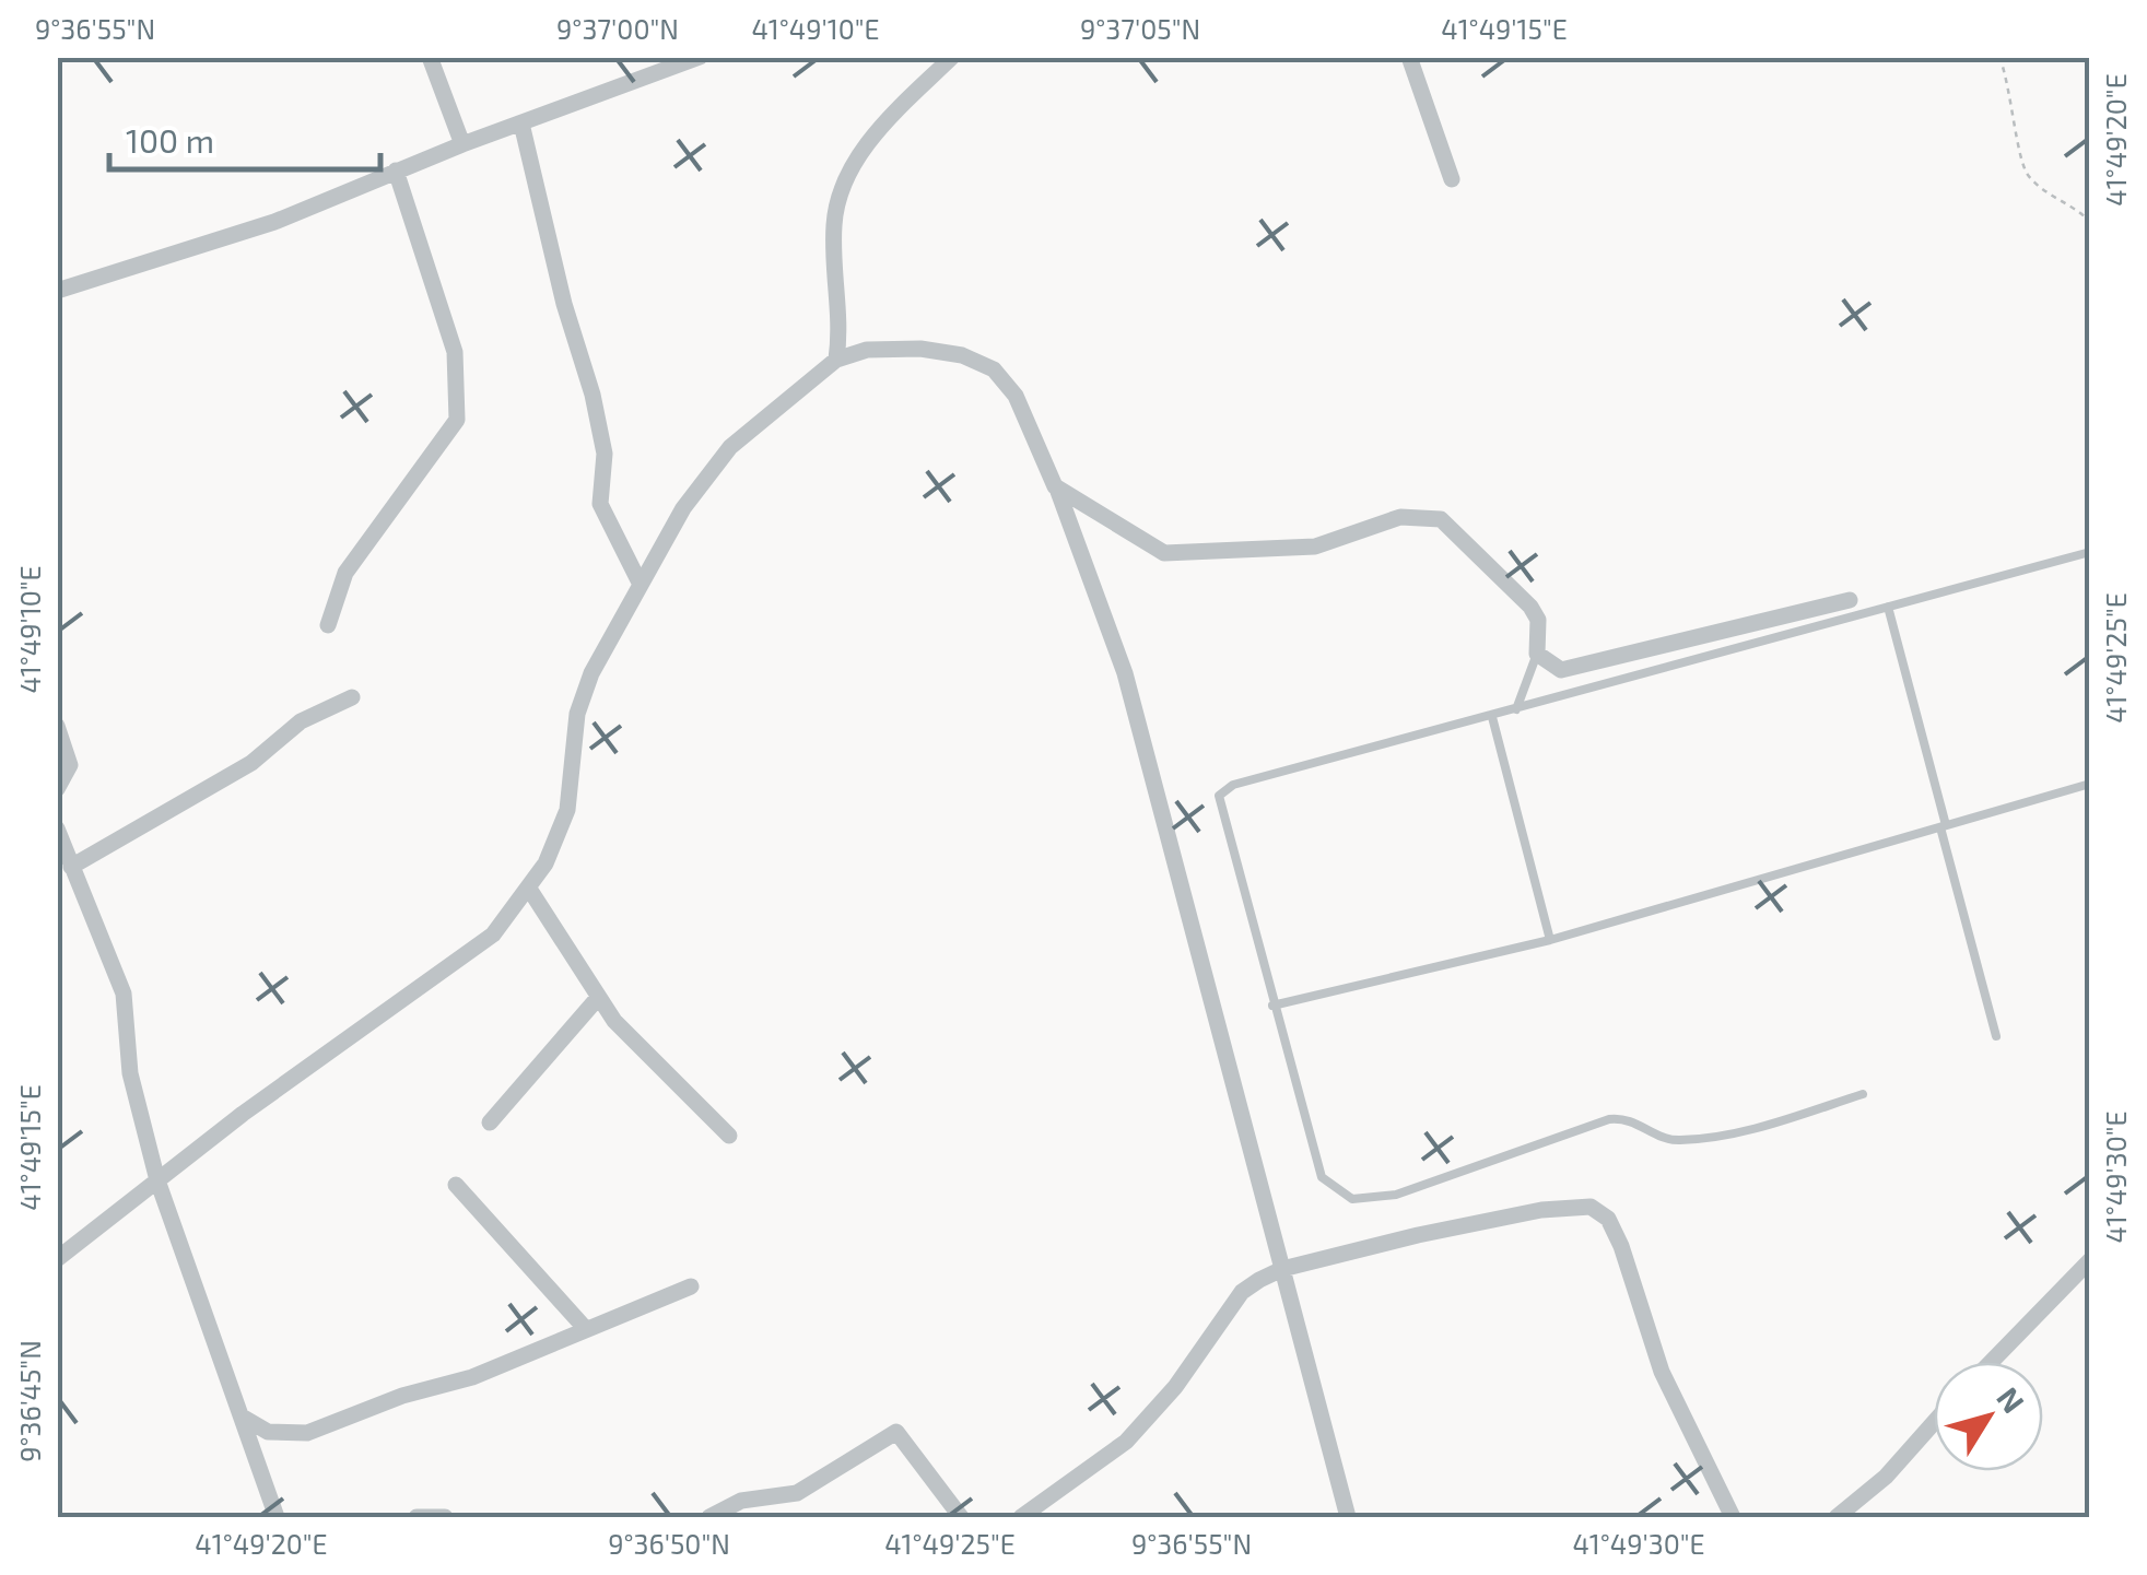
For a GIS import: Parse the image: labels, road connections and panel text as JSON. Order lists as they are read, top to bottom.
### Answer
{
  "scale_bar": "100 m",
  "north": "top right",
  "coordinates": [
    "9°36'55\"N",
    "9°37'00\"N",
    "41°49'10\"E",
    "9°37'05\"N",
    "41°49'15\"E",
    "41°49'20\"E",
    "41°49'25\"E",
    "41°49'30\"E",
    "9°36'45\"N",
    "9°36'50\"N"
  ]
}
